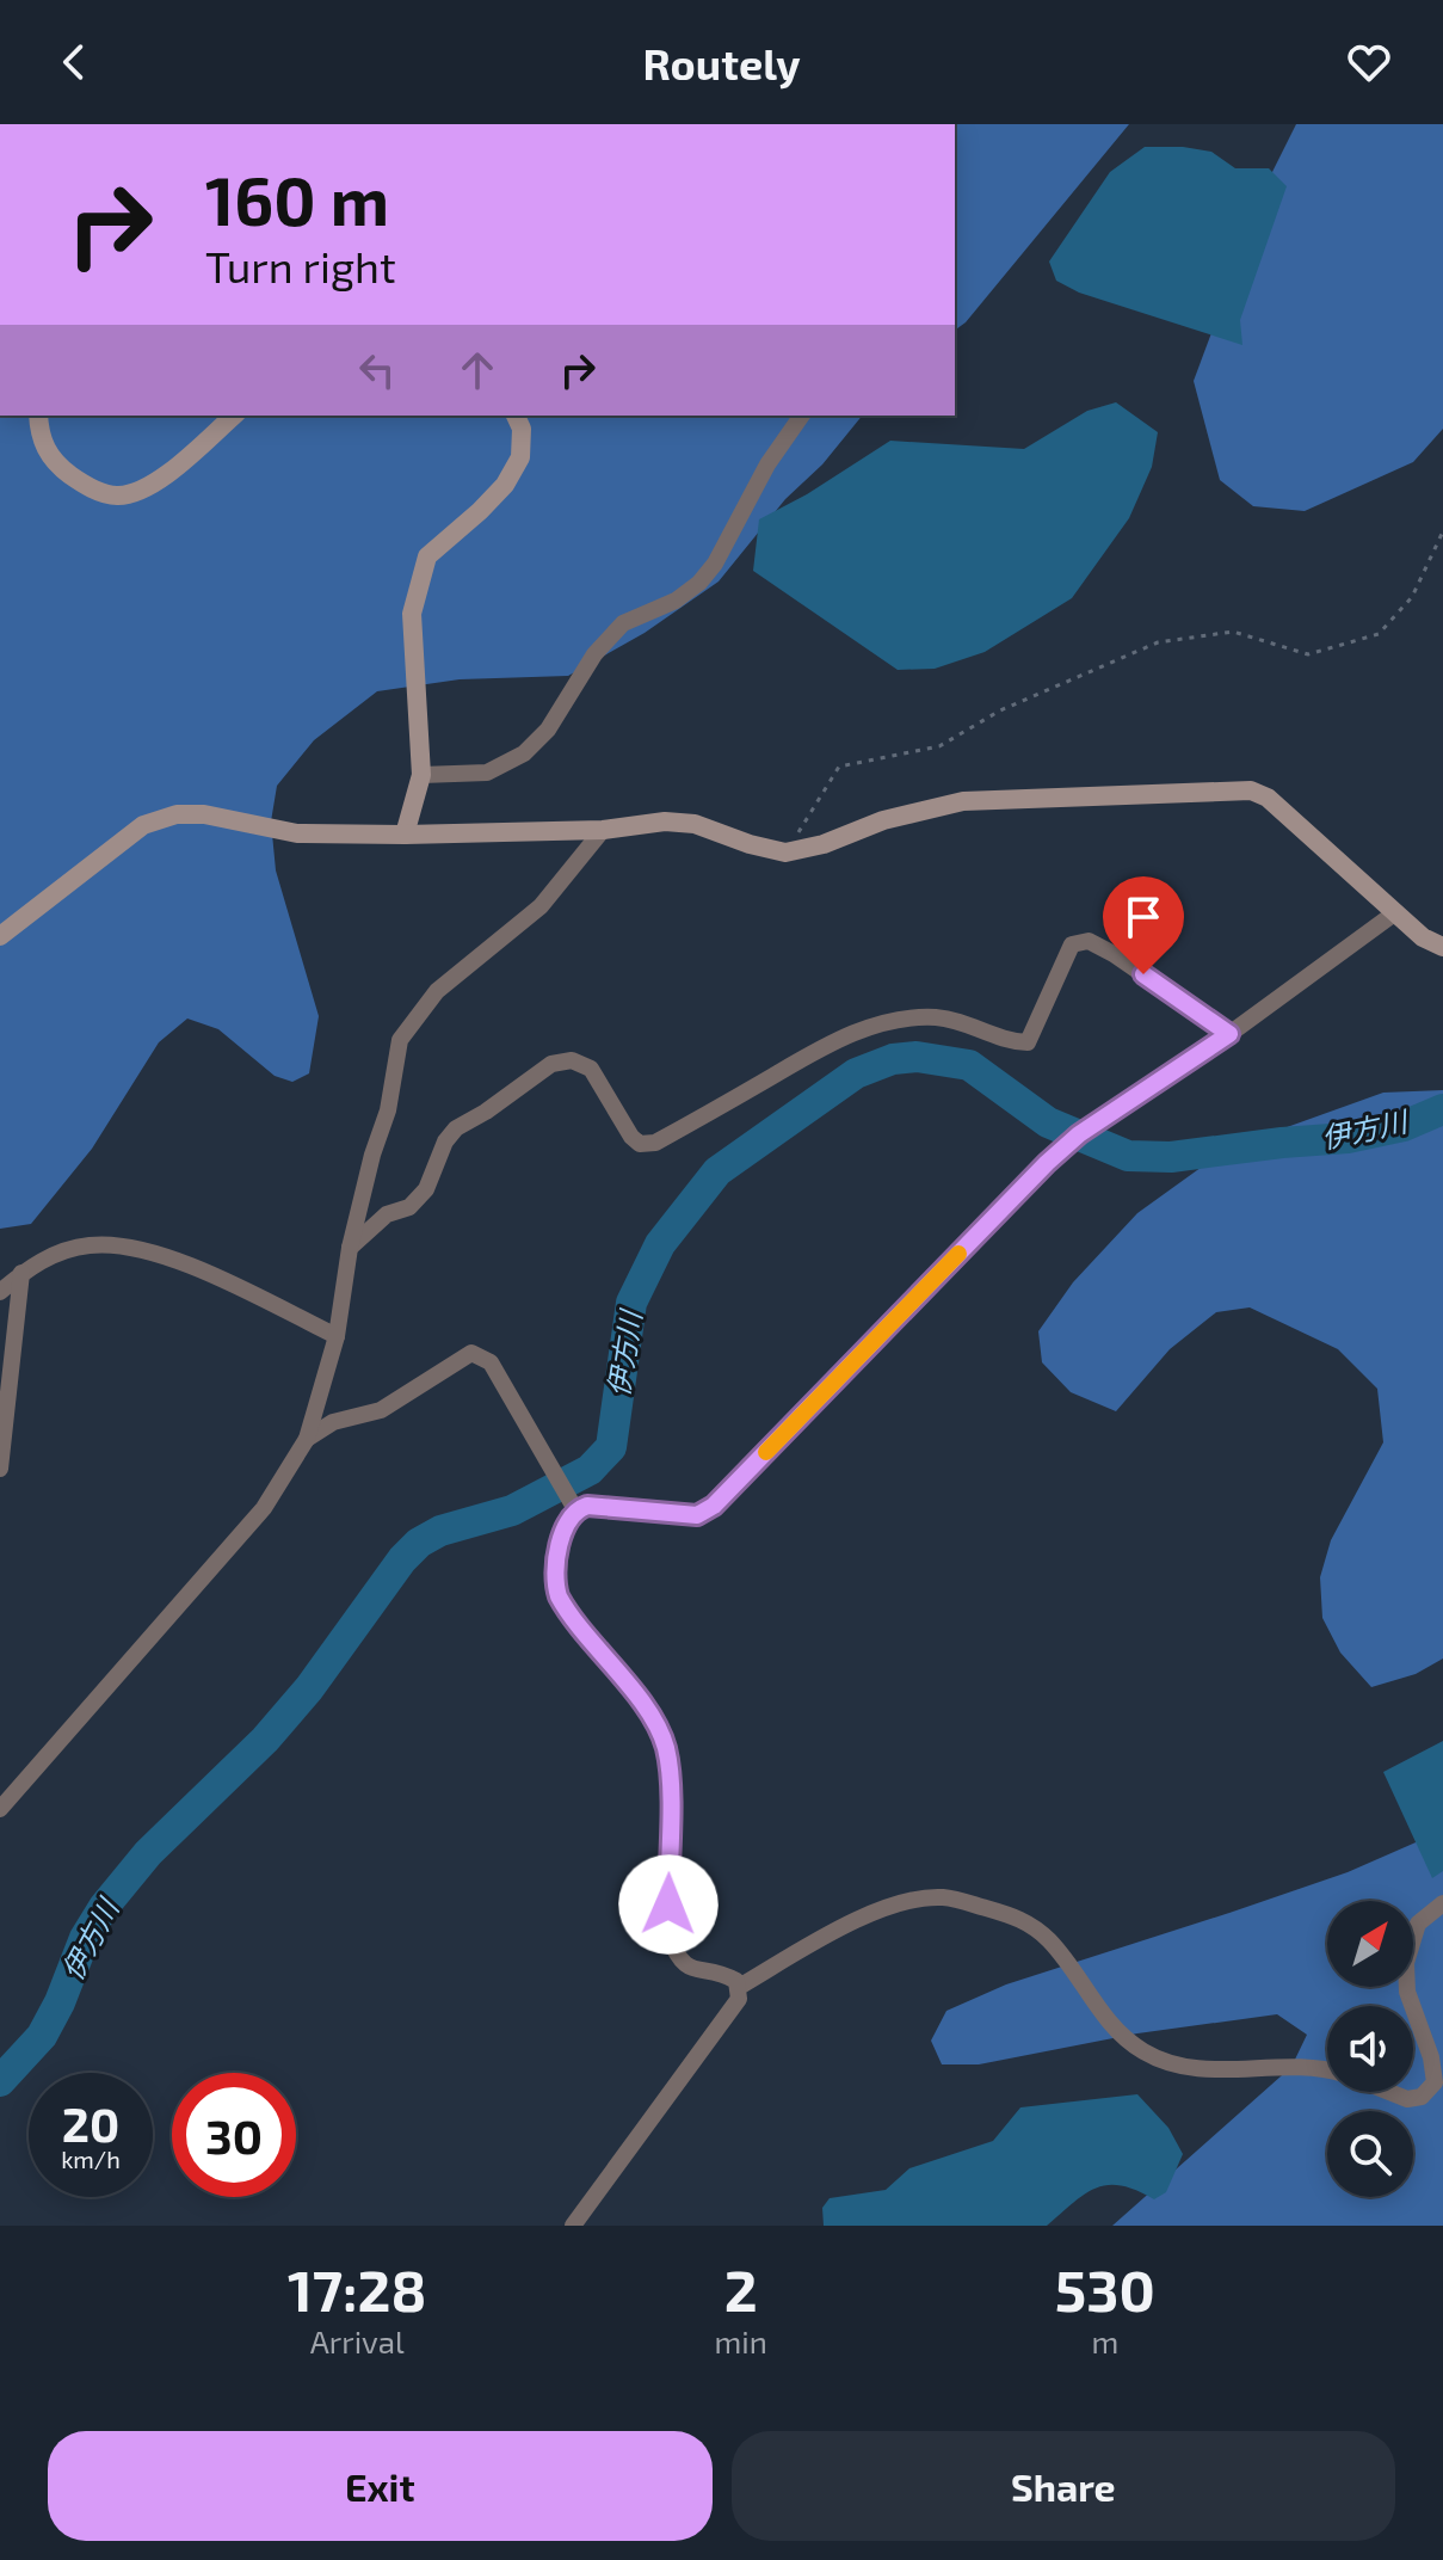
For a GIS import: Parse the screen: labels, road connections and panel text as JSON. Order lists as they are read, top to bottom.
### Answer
{
  "water": ["伊方川"],
  "north": "top right",
  "page": {
    "header": "Routely",
    "turn": ["160 m", "Turn right"],
    "speed": "20 km/h",
    "limit": "30",
    "eta": [
      "17:28",
      "Arrival",
      "2",
      "min",
      "530",
      "m"
    ],
    "buttons": ["Exit", "Share"]
  }
}
